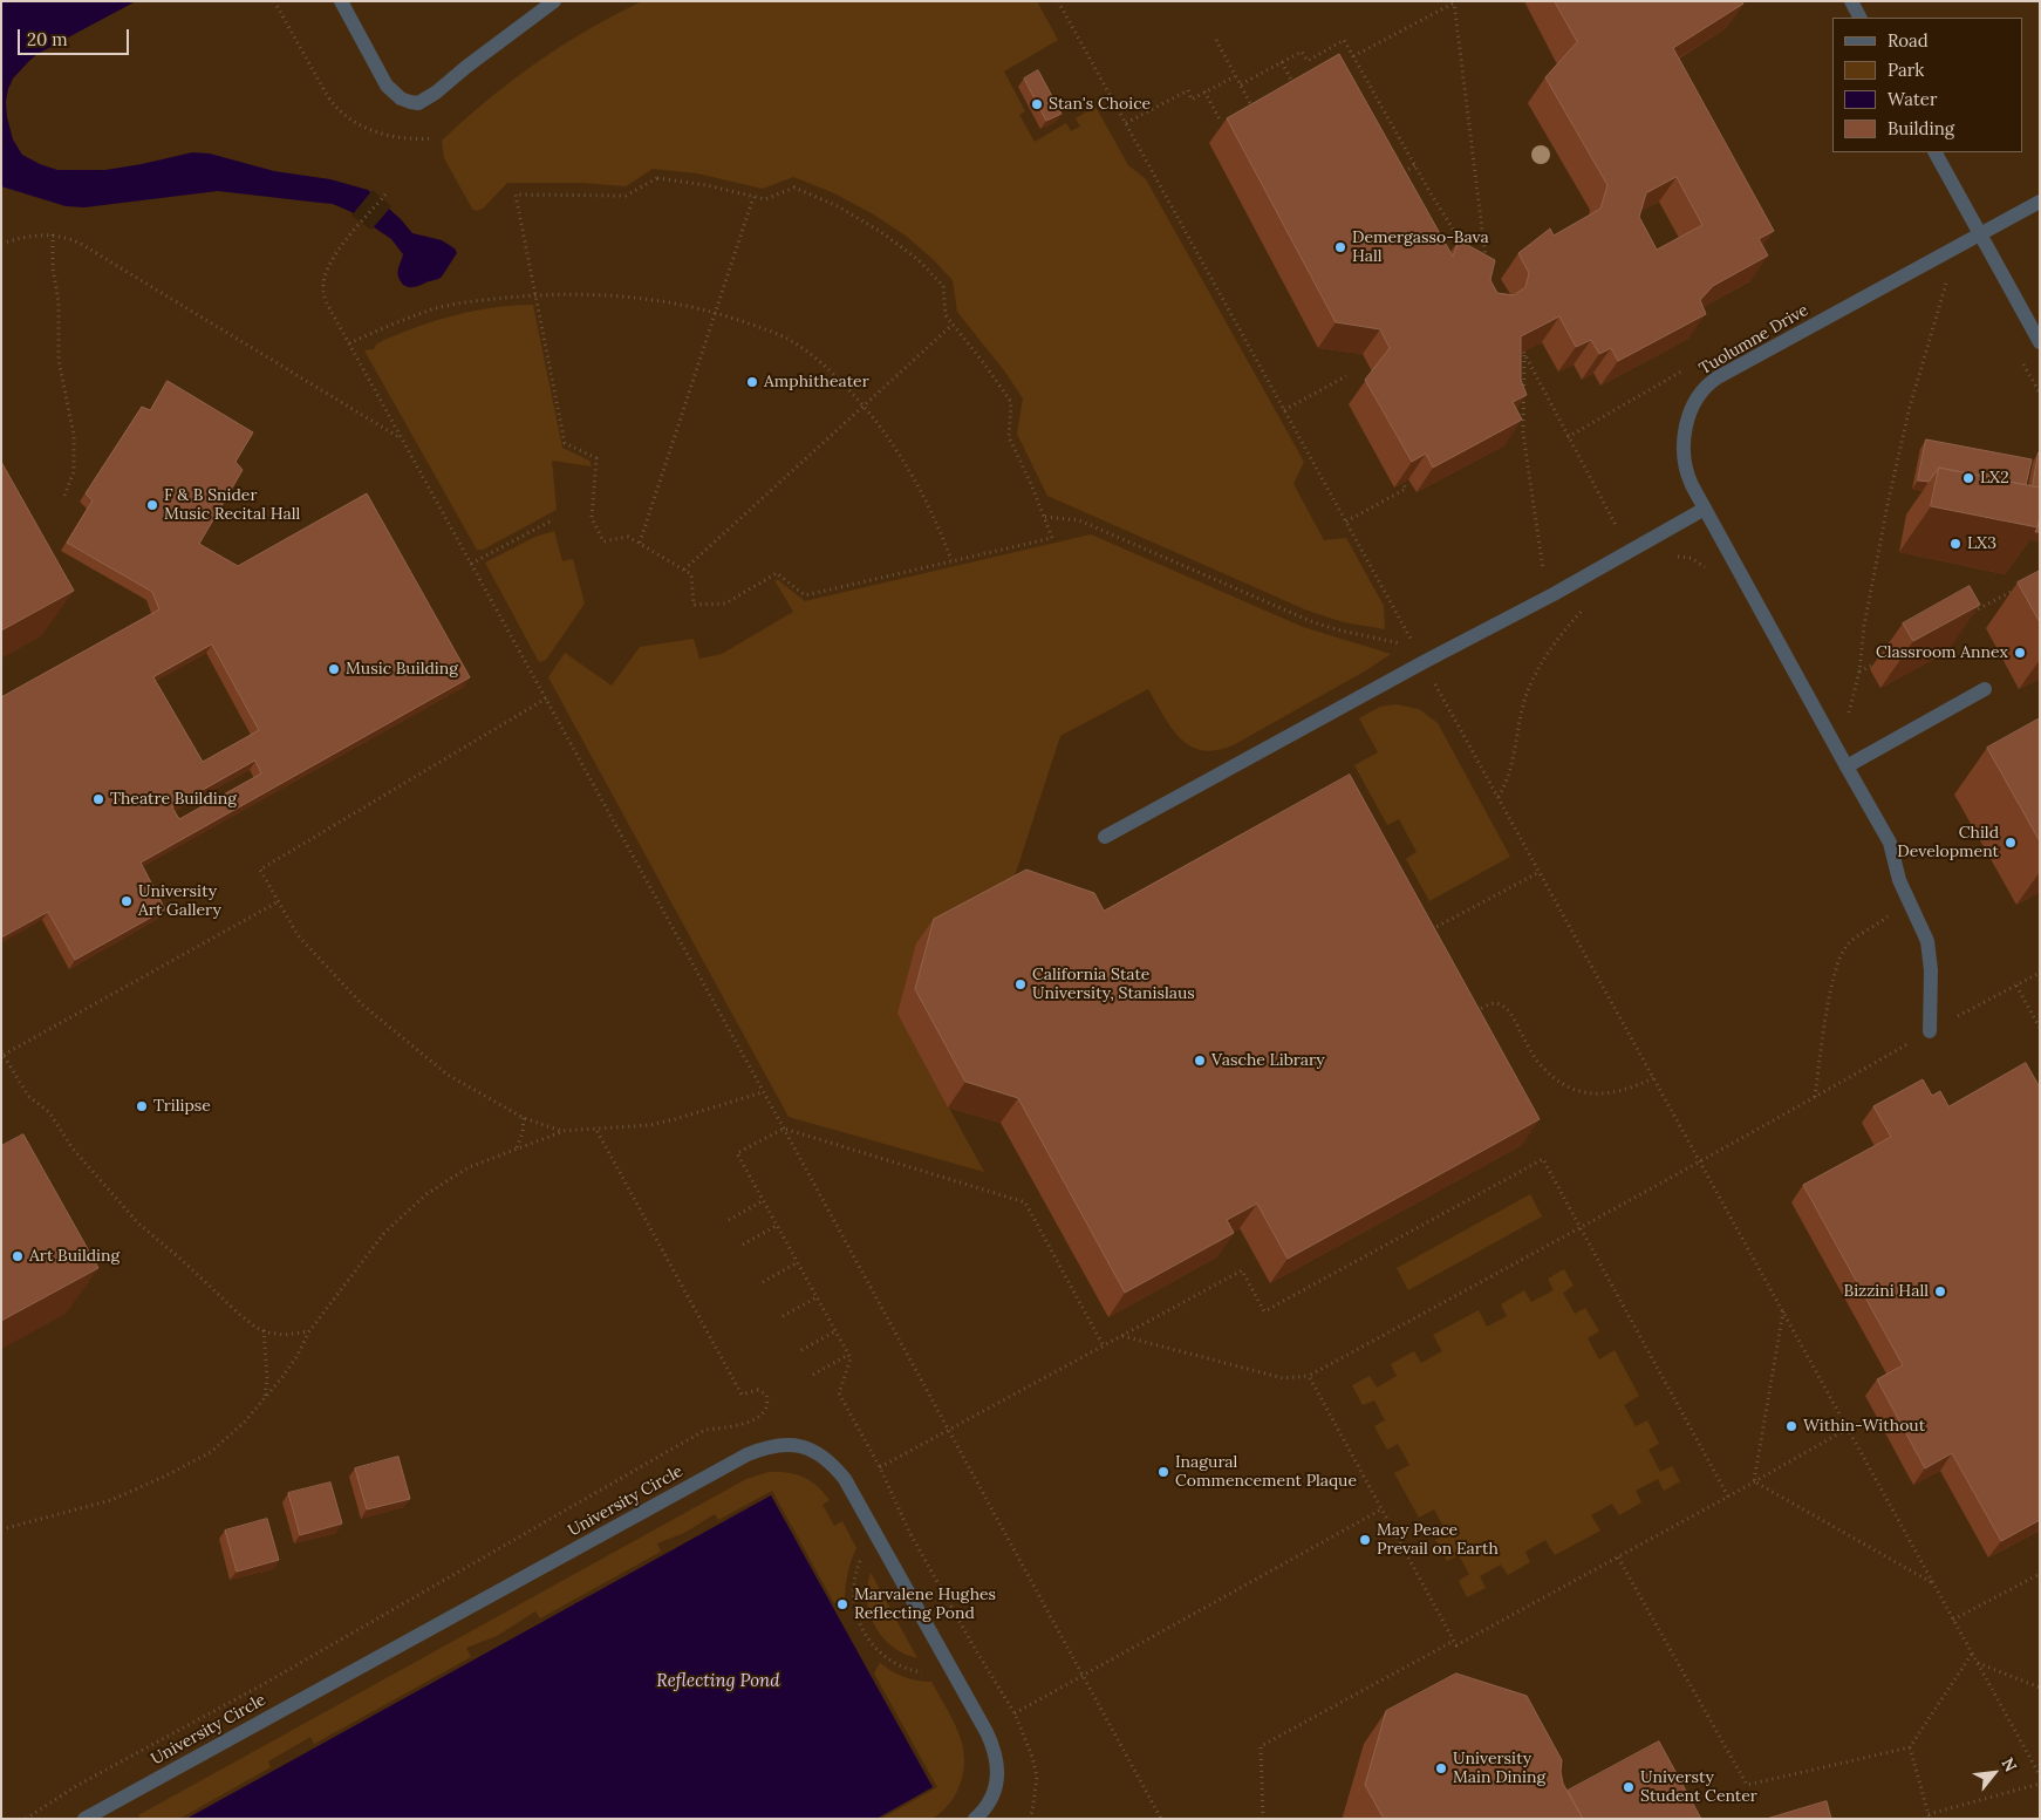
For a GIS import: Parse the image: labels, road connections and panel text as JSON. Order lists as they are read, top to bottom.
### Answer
{
  "streets": {
    "street": ["Tuolumne Drive", "University Circle"]
  },
  "water": ["Reflecting Pond"],
  "places": [
    "Stan's Choice",
    "Demergasso-Bava Hall",
    "Amphitheater",
    "LX2",
    "F & B Snider Music Recital Hall",
    "LX3",
    "Classroom Annex",
    "Music Building",
    "Theatre Building",
    "Child Development",
    "University Art Gallery",
    "California State University, Stanislaus",
    "Vasche Library",
    "Trilipse",
    "Art Building",
    "Bizzini Hall",
    "Within-Without",
    "Inagural Commencement Plaque",
    "May Peace Prevail on Earth",
    "Marvalene Hughes Reflecting Pond",
    "University Main Dining",
    "Universty Student Center"
  ],
  "legend": [
    "Road",
    "Park",
    "Water",
    "Building"
  ],
  "scale_bar": "20 m",
  "north": "top right"
}
